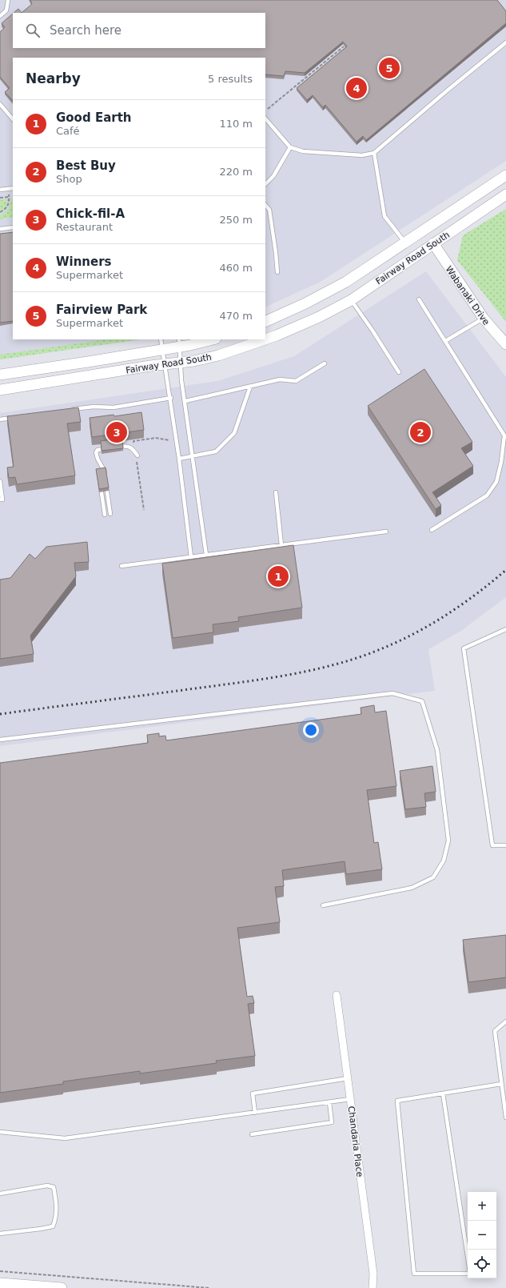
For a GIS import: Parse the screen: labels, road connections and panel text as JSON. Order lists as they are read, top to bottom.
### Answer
{
  "streets": {
    "main road": ["Fairway Road South", "Wabanaki Drive"],
    "street": ["Chandaria Place"]
  },
  "crossings": [
    ["Fairway Road South", "Wabanaki Drive"]
  ],
  "page": {
    "search": "Search here",
    "pins": [
      "5",
      "4",
      "2",
      "3",
      "1"
    ],
    "heading": ["Nearby", "5 results"],
    "list": [
      {
        "mark": "1",
        "name": "Good Earth",
        "note": "Café",
        "value": "110 m"
      },
      {
        "mark": "2",
        "name": "Best Buy",
        "note": "Shop",
        "value": "220 m"
      },
      {
        "mark": "3",
        "name": "Chick-fil-A",
        "note": "Restaurant",
        "value": "250 m"
      },
      {
        "mark": "4",
        "name": "Winners",
        "note": "Supermarket",
        "value": "460 m"
      },
      {
        "mark": "5",
        "name": "Fairview Park",
        "note": "Supermarket",
        "value": "470 m"
      }
    ],
    "map_buttons": ["+", "−"]
  }
}
